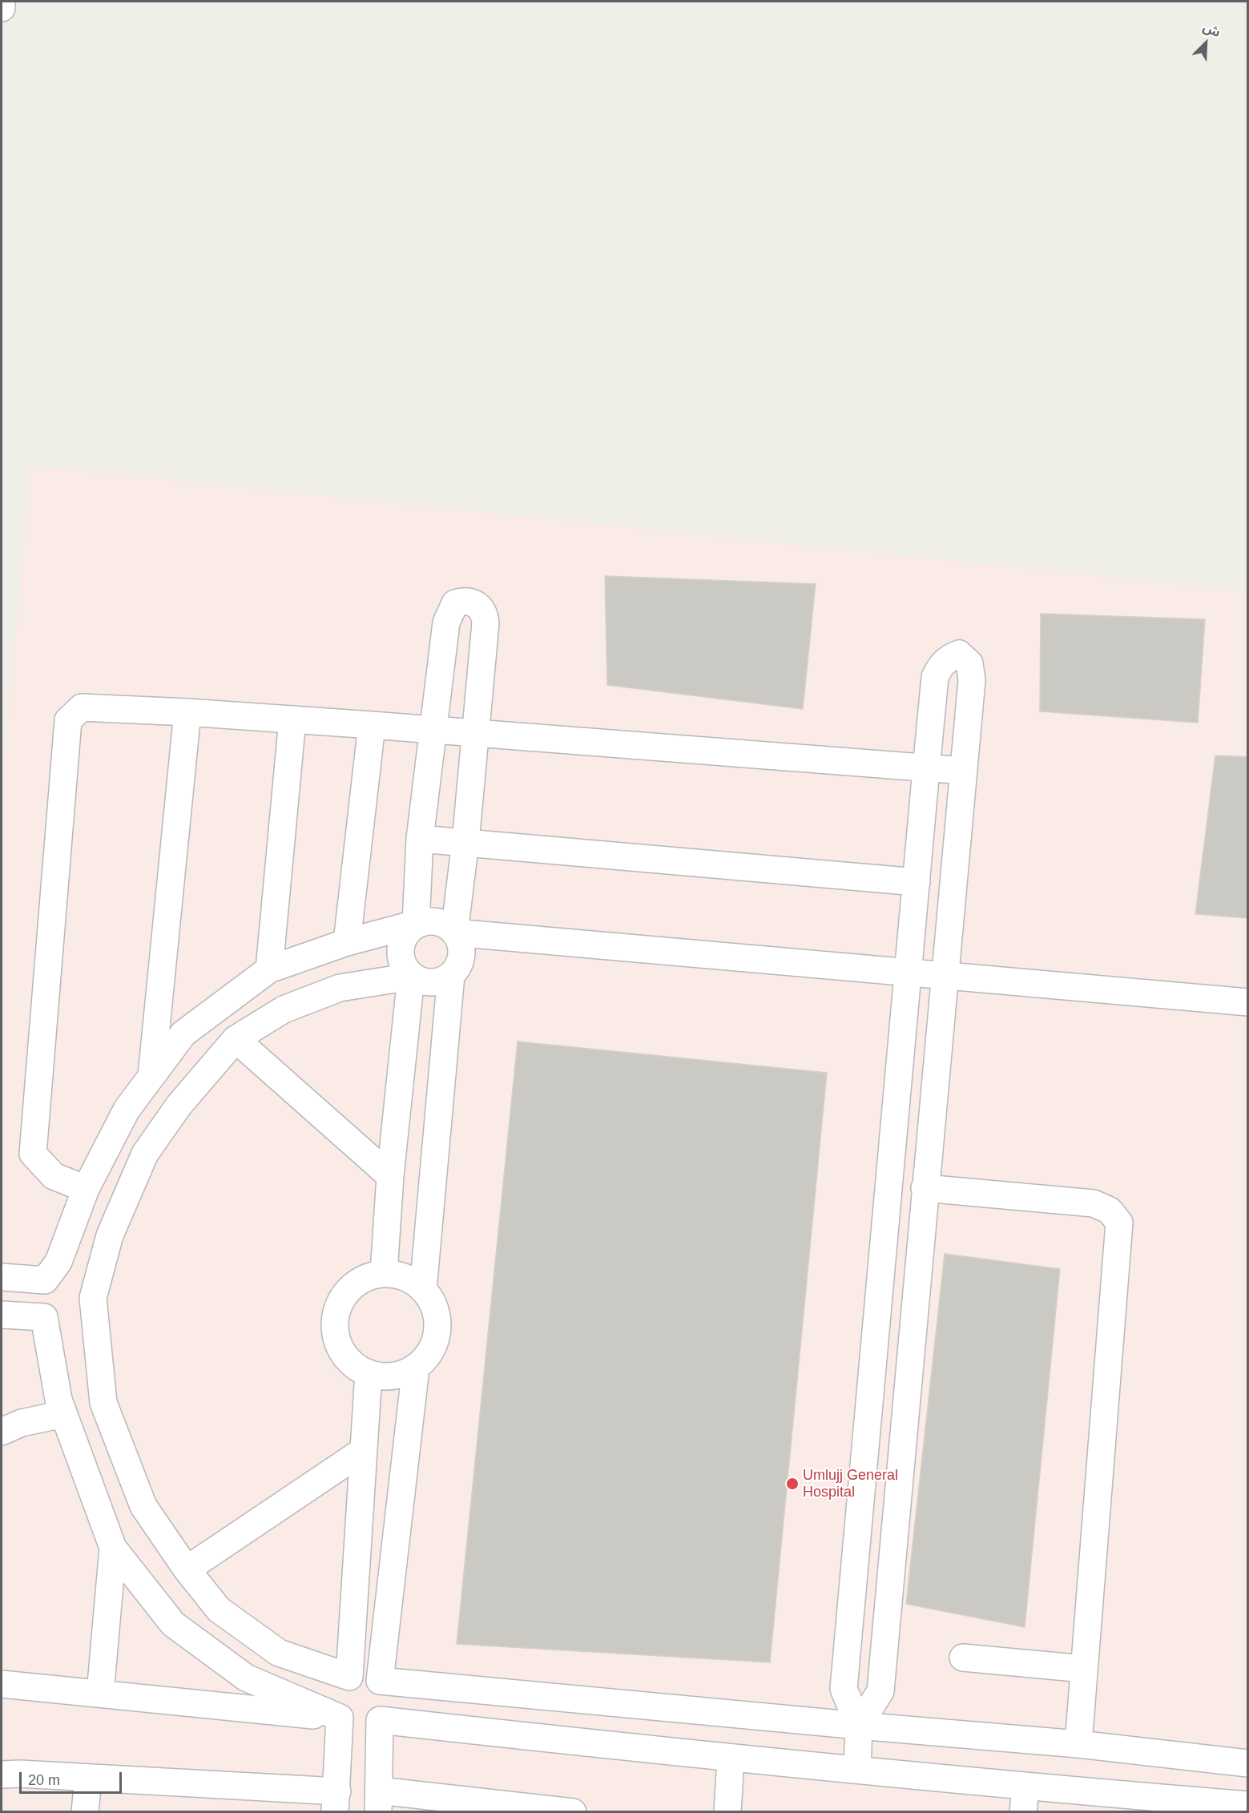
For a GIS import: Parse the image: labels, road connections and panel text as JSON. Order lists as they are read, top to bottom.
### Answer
{
  "places": ["Umlujj General Hospital"],
  "scale_bar": "20 m",
  "north": "top right"
}
